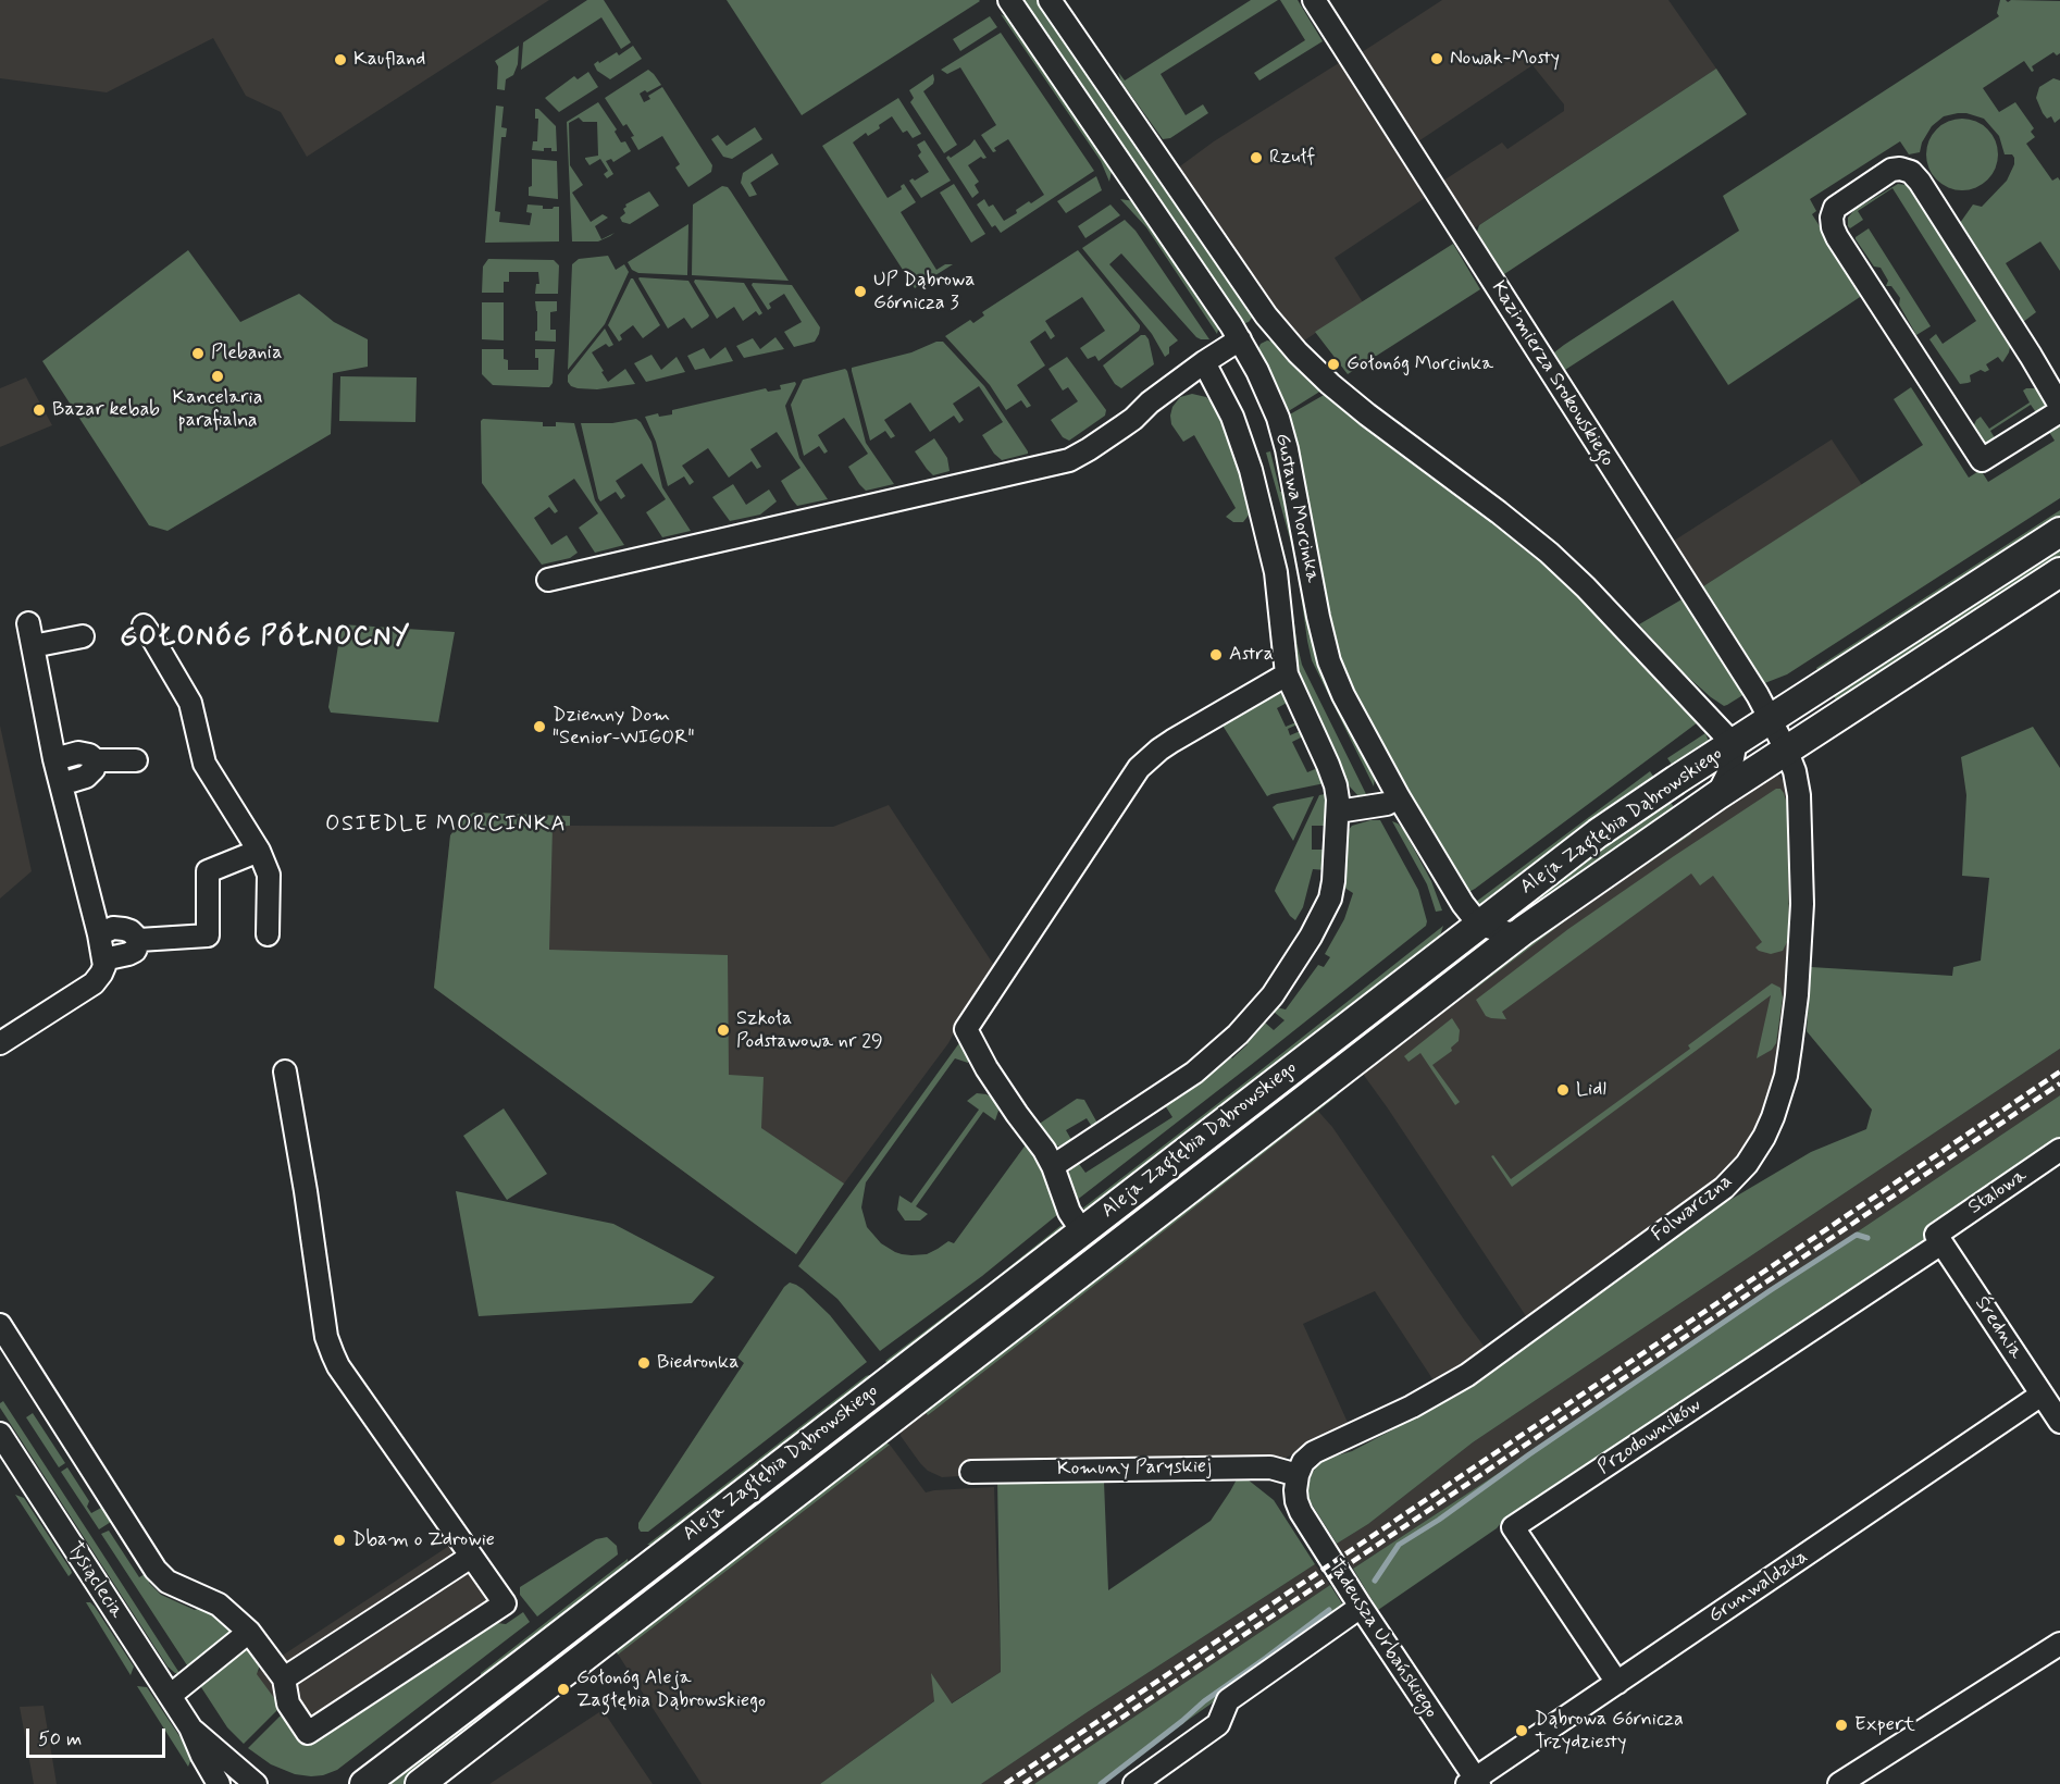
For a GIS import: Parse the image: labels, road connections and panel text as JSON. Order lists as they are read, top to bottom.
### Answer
{
  "streets": {
    "street": [
      "Kazimierza Srokowskiego",
      "Gustawa Morcinka",
      "Aleja Zagłębia Dąbrowskiego",
      "Stalowa",
      "Folwarczna",
      "Średnia",
      "Przodowników",
      "Komuny Paryskiej",
      "Tysiąclecia",
      "Grunwaldzka",
      "Tadeusza Urbańskiego"
    ]
  },
  "crossings": [
    ["Kazimierza Srokowskiego", "Aleja Zagłębia Dąbrowskiego"],
    ["Kazimierza Srokowskiego", "Folwarczna"],
    ["Gustawa Morcinka", "Aleja Zagłębia Dąbrowskiego"],
    ["Aleja Zagłębia Dąbrowskiego", "Folwarczna"],
    ["Stalowa", "Średnia"],
    ["Stalowa", "Przodowników"],
    ["Folwarczna", "Komuny Paryskiej"],
    ["Folwarczna", "Tadeusza Urbańskiego"],
    ["Średnia", "Przodowników"],
    ["Średnia", "Grunwaldzka"],
    ["Przodowników", "Grunwaldzka"],
    ["Komuny Paryskiej", "Tadeusza Urbańskiego"],
    ["Grunwaldzka", "Tadeusza Urbańskiego"]
  ],
  "districts": ["GOŁONÓG PÓŁNOCNY", "OSIEDLE MORCINKA"],
  "places": [
    "Nowak-Mosty",
    "Kaufland",
    "Rzułf",
    "UP Dąbrowa Górnicza 3",
    "Plebania",
    "Gołonóg Morcinka",
    "Kancelaria parafialna",
    "Bazar kebab",
    "Astra",
    "Dzienny Dom \"Senior-WIGOR\"",
    "Szkoła Podstawowa nr 29",
    "Lidl",
    "Biedronka",
    "Dbam o Zdrowie",
    "Gołonóg Aleja Zagłębia Dąbrowskiego",
    "Expert",
    "Dąbrowa Górnicza Trzydziesty"
  ],
  "scale_bar": "50 m"
}
